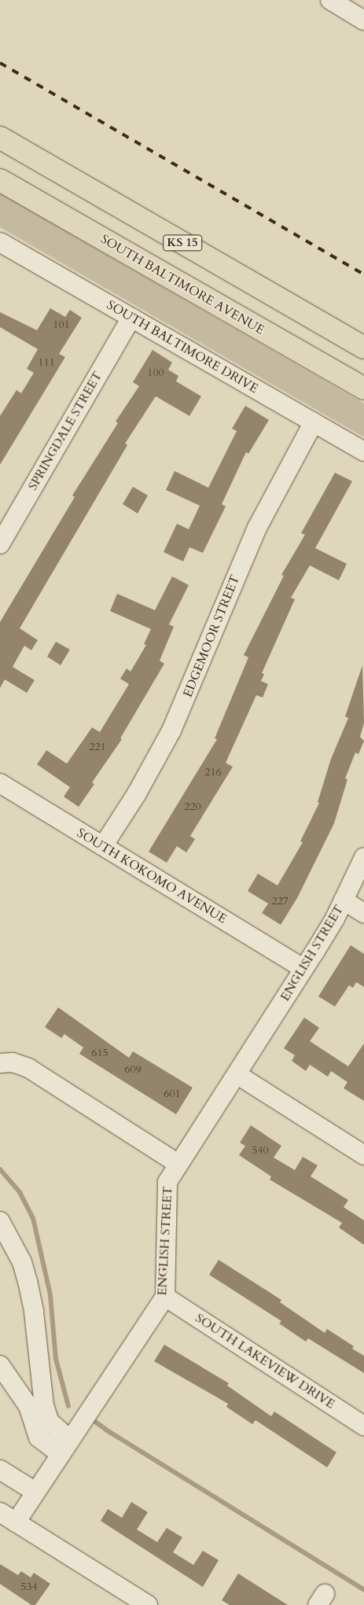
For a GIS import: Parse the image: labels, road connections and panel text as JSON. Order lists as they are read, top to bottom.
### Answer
{
  "streets": {
    "main road": ["KS 15", "SOUTH BALTIMORE AVENUE"],
    "street": [
      "SOUTH BALTIMORE DRIVE",
      "SPRINGDALE STREET",
      "EDGEMOOR STREET",
      "SOUTH KOKOMO AVENUE",
      "ENGLISH STREET",
      "SOUTH LAKEVIEW DRIVE"
    ]
  },
  "crossings": [
    ["SOUTH BALTIMORE DRIVE", "SPRINGDALE STREET"],
    ["SOUTH BALTIMORE DRIVE", "EDGEMOOR STREET"],
    ["EDGEMOOR STREET", "SOUTH KOKOMO AVENUE"],
    ["SOUTH KOKOMO AVENUE", "ENGLISH STREET"],
    ["ENGLISH STREET", "SOUTH LAKEVIEW DRIVE"]
  ],
  "house_numbers": [
    "101",
    "111",
    "100",
    "221",
    "216",
    "220",
    "227",
    "615",
    "609",
    "601",
    "540",
    "534"
  ]
}
